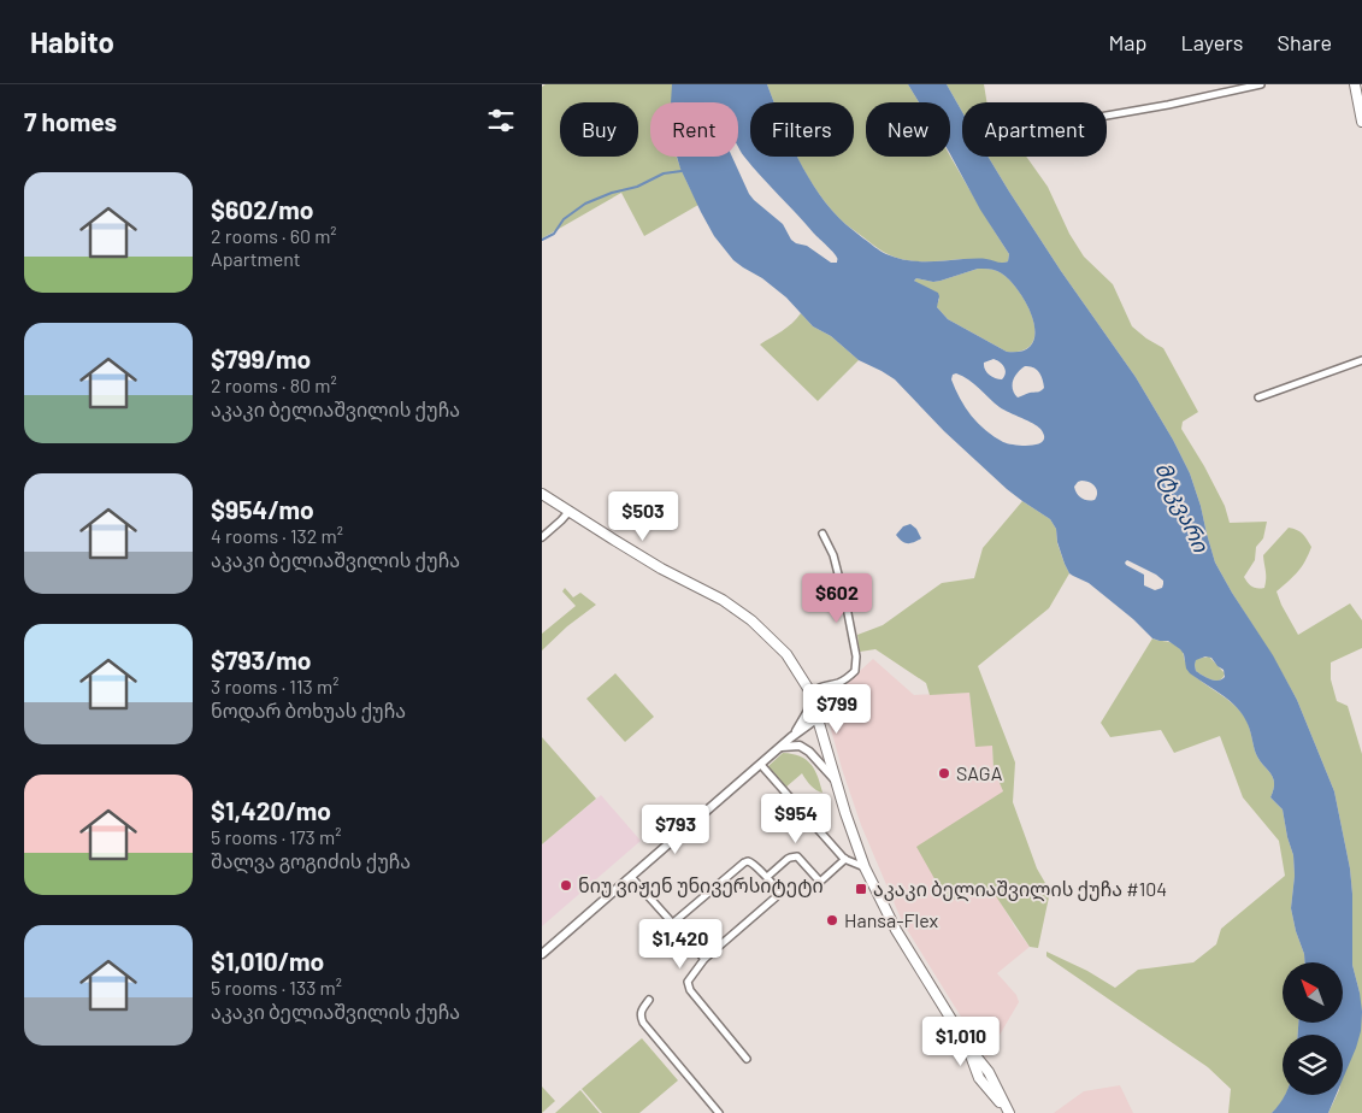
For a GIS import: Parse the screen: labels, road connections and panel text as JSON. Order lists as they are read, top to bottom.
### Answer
{
  "water": ["მტკვარი"],
  "places": {
    "other": ["SAGA", "ნიუ ვიჟენ უნივერსიტეტი", "Hansa-Flex"],
    "transit": ["აკაკი ბელიაშვილის ქუჩა #104"]
  },
  "north": "top left",
  "page": {
    "header": "Habito",
    "nav": ["Map", "Layers", "Share"],
    "heading": "7 homes",
    "chip": [
      "Buy",
      "Rent",
      "Filters",
      "New",
      "Apartment"
    ],
    "list": [
      {
        "name": "$602/mo",
        "note": "2 rooms · 60 m² · Apartment"
      },
      {
        "name": "$799/mo",
        "note": "2 rooms · 80 m² · აკაკი ბელიაშვილის ქუჩა"
      },
      {
        "name": "$954/mo",
        "note": "4 rooms · 132 m² · აკაკი ბელიაშვილის ქუჩა"
      },
      {
        "name": "$793/mo",
        "note": "3 rooms · 113 m² · ნოდარ ბოხუას ქუჩა"
      },
      {
        "name": "$1,420/mo",
        "note": "5 rooms · 173 m² · შალვა გოგიძის ქუჩა"
      },
      {
        "name": "$1,010/mo",
        "note": "5 rooms · 133 m² · აკაკი ბელიაშვილის ქუჩა"
      }
    ],
    "price": [
      "$503",
      "$602",
      "$799",
      "$954",
      "$793",
      "$1,420",
      "$1,010"
    ]
  }
}
